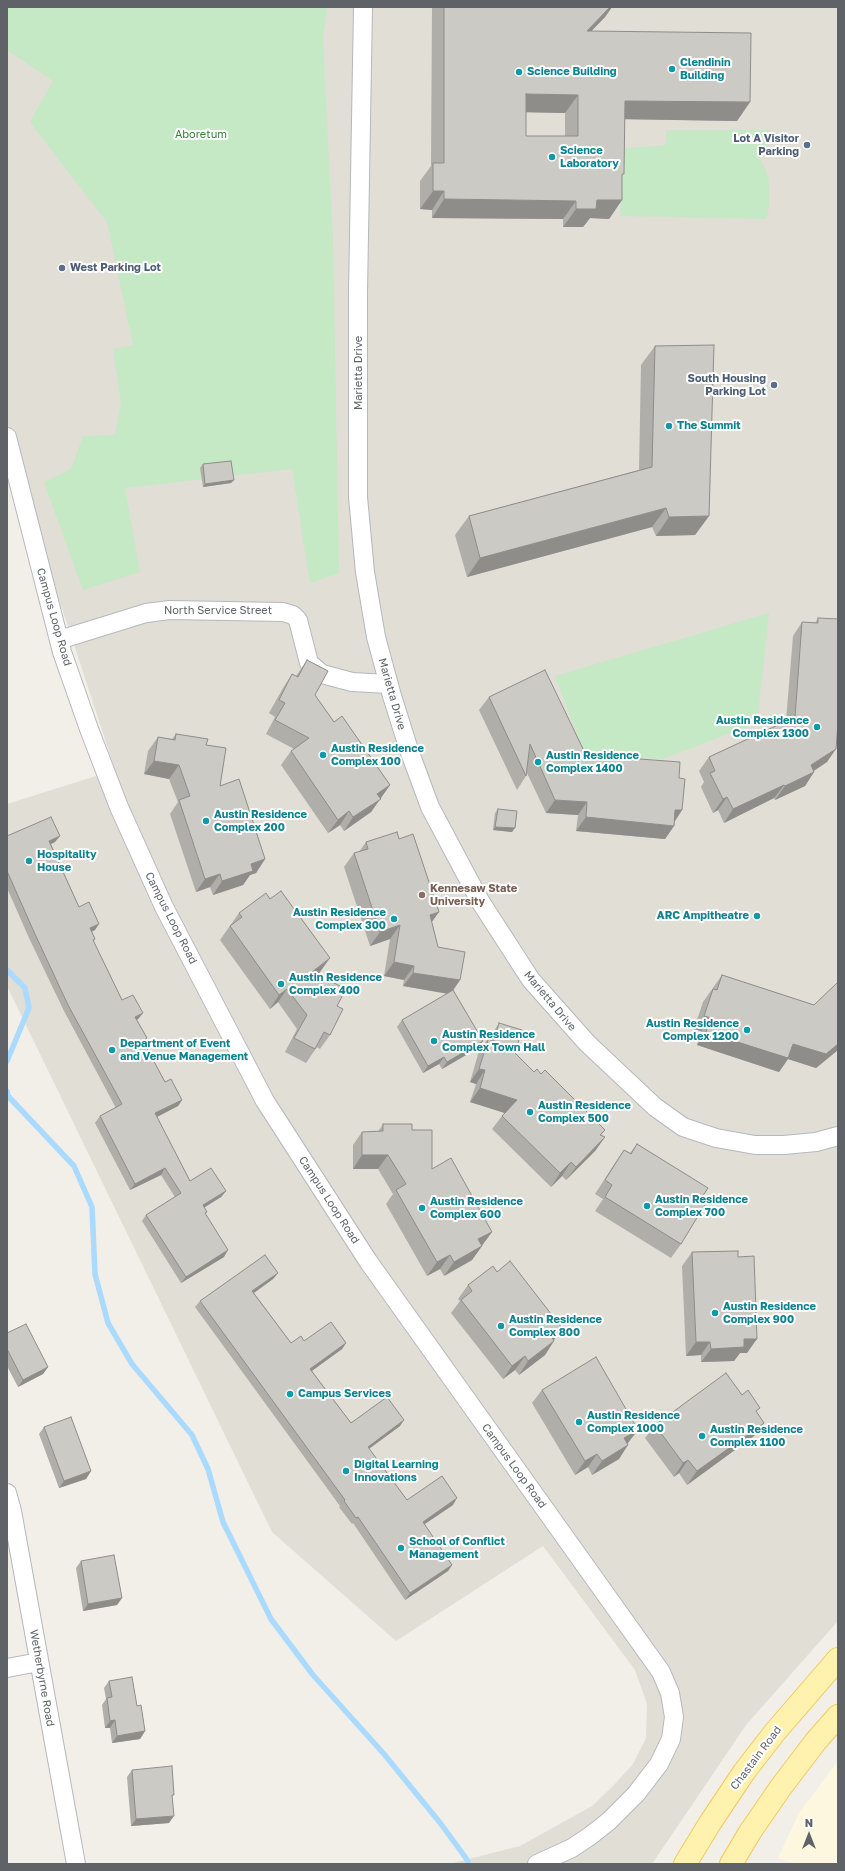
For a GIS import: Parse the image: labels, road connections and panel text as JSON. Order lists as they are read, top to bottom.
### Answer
{
  "streets": {
    "main road": ["Chastain Road"],
    "street": [
      "Marietta Drive",
      "North Service Street",
      "Campus Loop Road",
      "Wetherbyrne Road"
    ]
  },
  "crossings": [
    ["Marietta Drive", "North Service Street"],
    ["North Service Street", "Campus Loop Road"]
  ],
  "parks": ["Aboretum"],
  "places": [
    "Clendinin Building",
    "Science Building",
    "Lot A Visitor Parking",
    "Science Laboratory",
    "West Parking Lot",
    "South Housing Parking Lot",
    "The Summit",
    "Austin Residence Complex 1300",
    "Austin Residence Complex 100",
    "Austin Residence Complex 1400",
    "Austin Residence Complex 200",
    "Hospitality House",
    "Kennesaw State University",
    "ARC Ampitheatre",
    "Austin Residence Complex 300",
    "Austin Residence Complex 400",
    "Austin Residence Complex 1200",
    "Austin Residence Complex Town Hall",
    "Department of Event and Venue Management",
    "Austin Residence Complex 500",
    "Austin Residence Complex 700",
    "Austin Residence Complex 600",
    "Austin Residence Complex 900",
    "Austin Residence Complex 800",
    "Campus Services",
    "Austin Residence Complex 1000",
    "Austin Residence Complex 1100",
    "Digital Learning Innovations",
    "School of Conflict Management"
  ],
  "north": "top"
}
